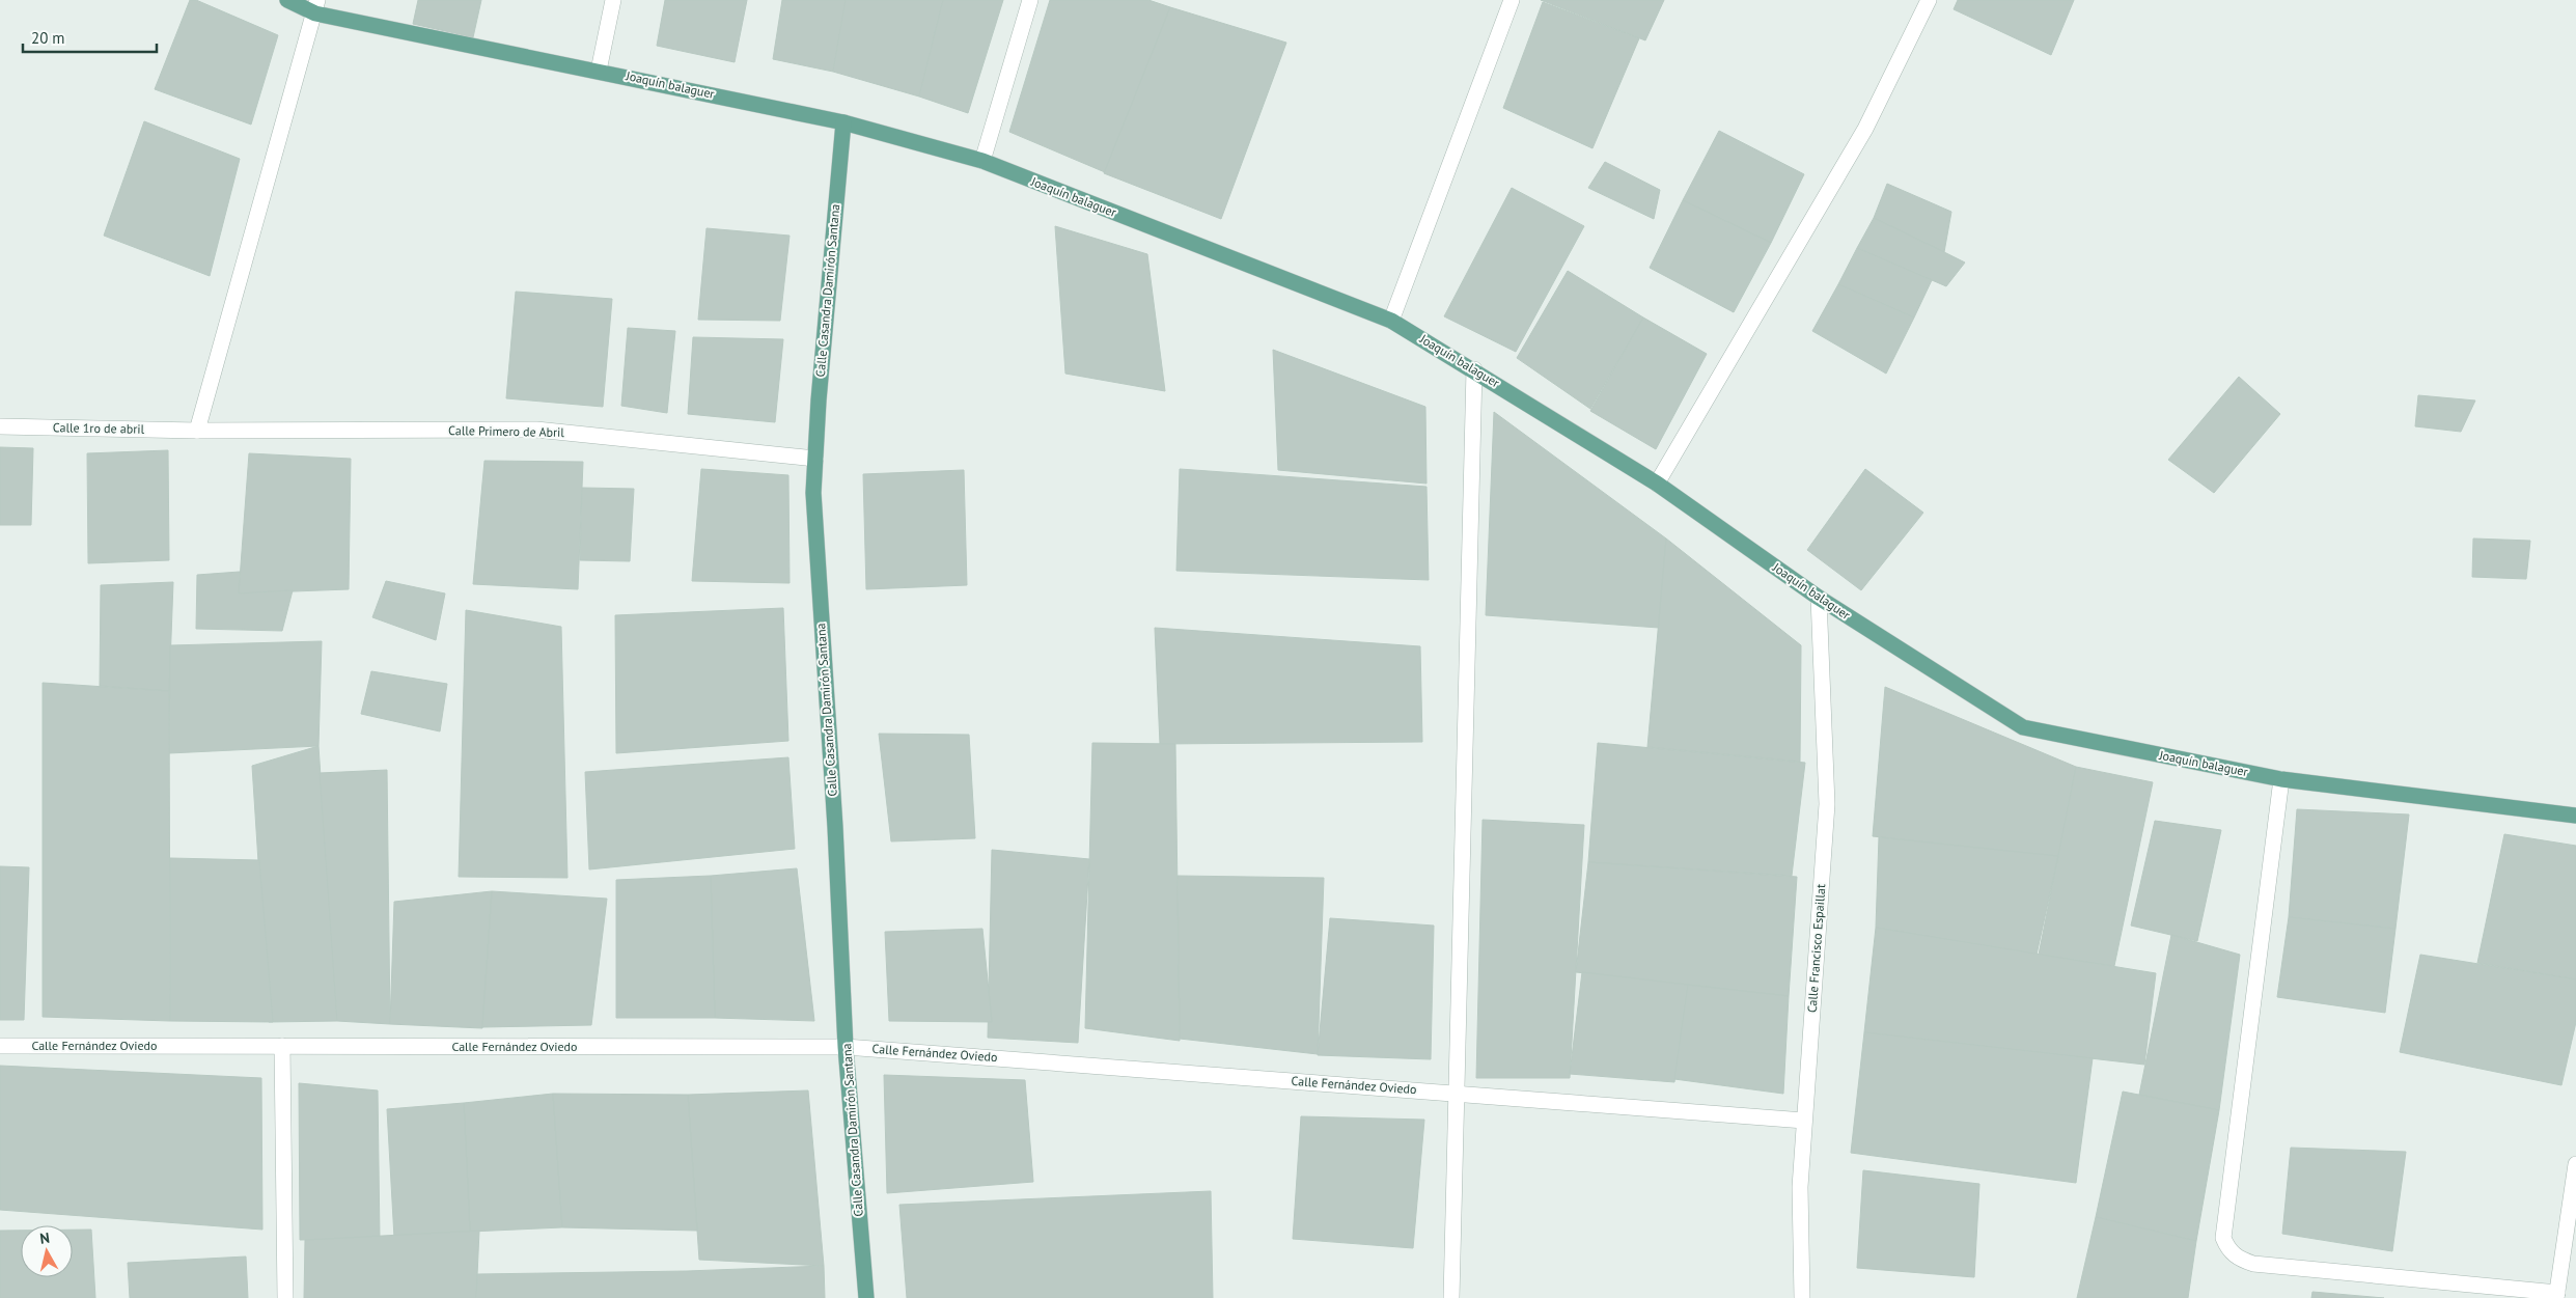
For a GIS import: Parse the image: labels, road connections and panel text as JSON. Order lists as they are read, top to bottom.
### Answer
{
  "streets": {
    "main road": ["Joaquín balaguer", "Calle Casandra Damirón Santana"],
    "street": [
      "Calle 1ro de abril",
      "Calle Primero de Abril",
      "Calle Francisco Espaillat",
      "Calle Fernández Oviedo"
    ]
  },
  "crossings": [
    ["Joaquín balaguer", "Calle Casandra Damirón Santana"],
    ["Joaquín balaguer", "Calle Francisco Espaillat"],
    ["Calle Casandra Damirón Santana", "Calle Primero de Abril"],
    ["Calle Casandra Damirón Santana", "Calle Fernández Oviedo"],
    ["Calle 1ro de abril", "Calle Primero de Abril"],
    ["Calle Francisco Espaillat", "Calle Fernández Oviedo"]
  ],
  "scale_bar": "20 m",
  "north": "top"
}
